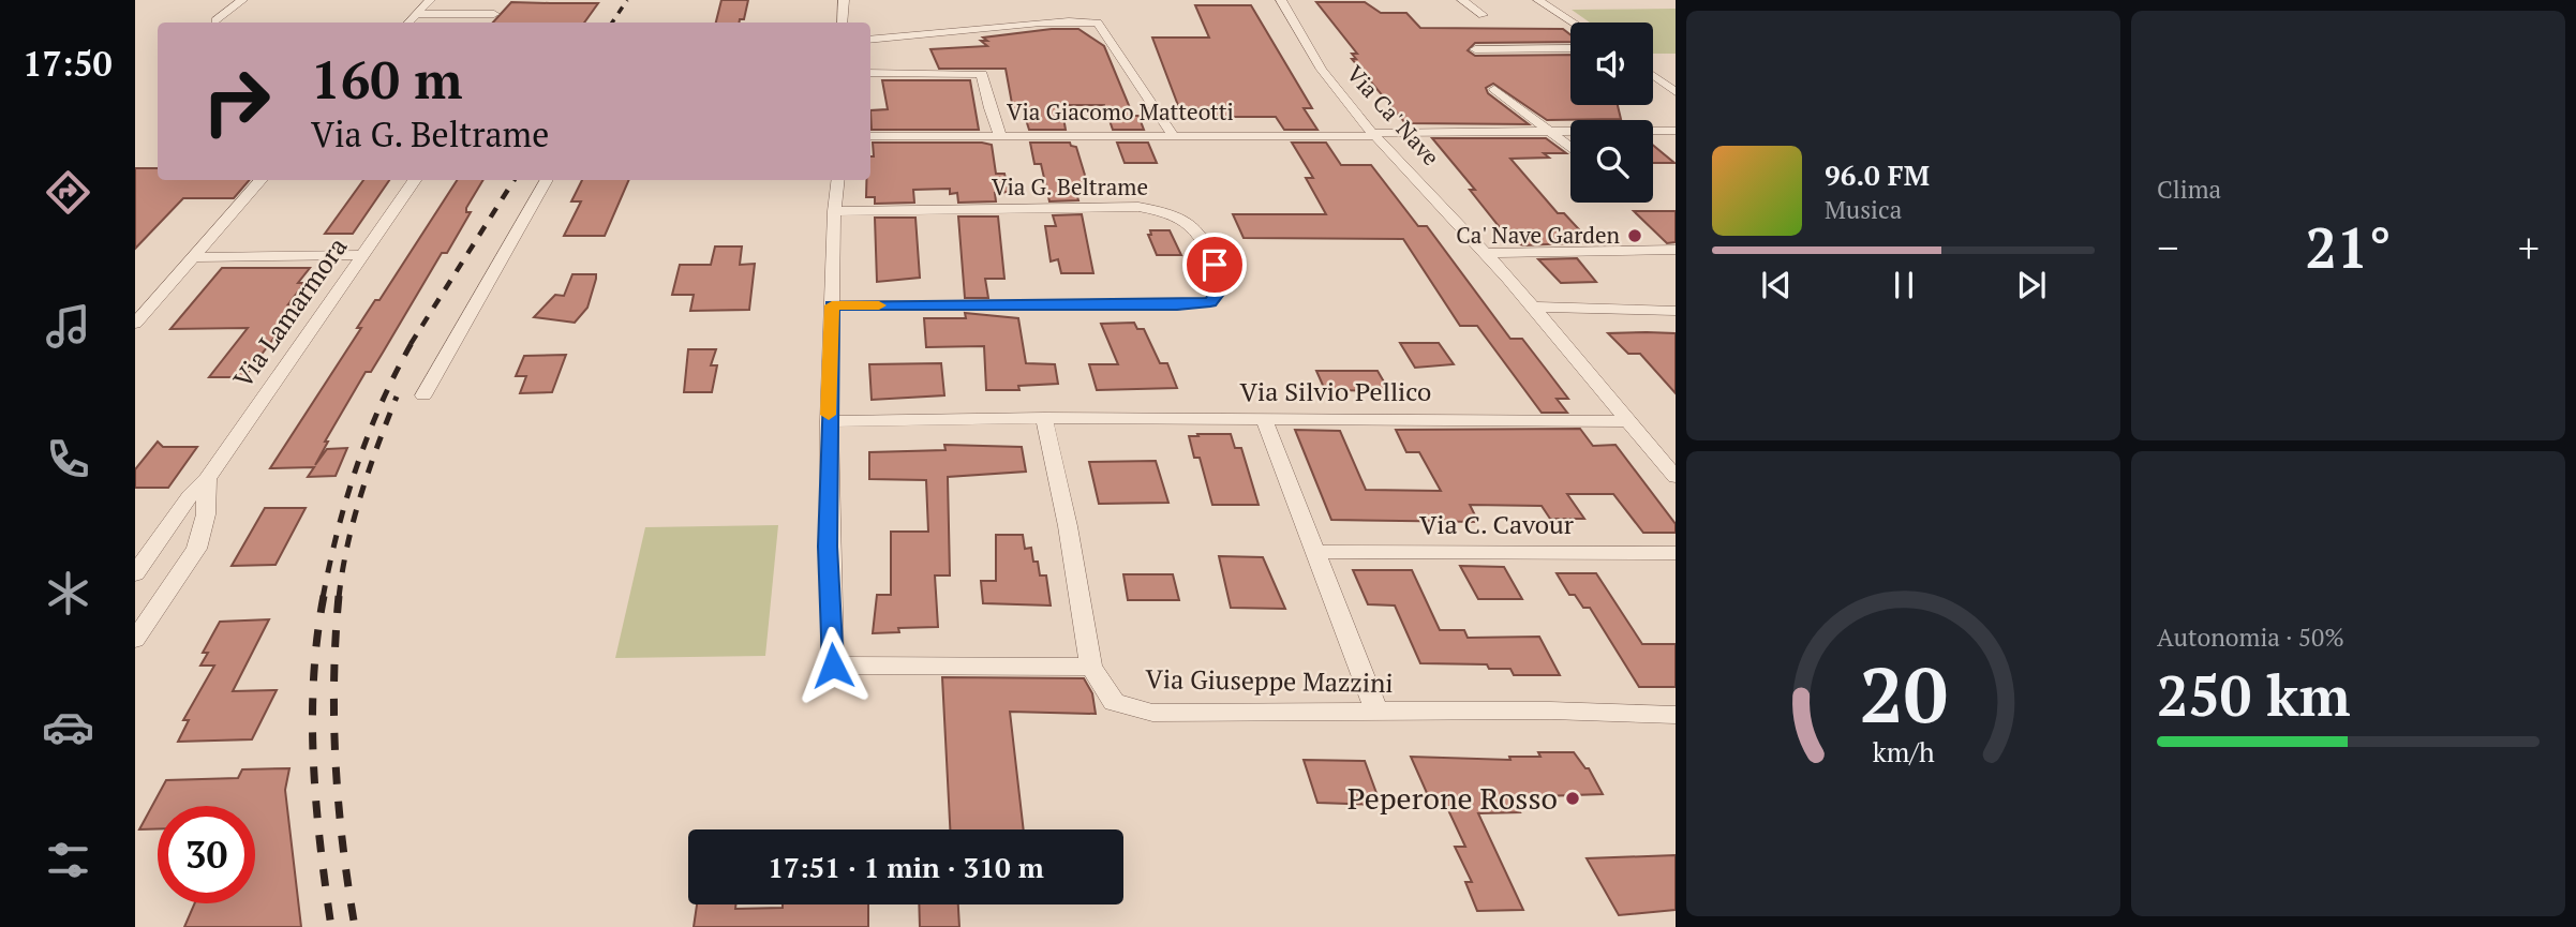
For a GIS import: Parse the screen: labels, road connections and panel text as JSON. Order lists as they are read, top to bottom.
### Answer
{
  "streets": {
    "street": [
      "Via Giacomo Matteotti",
      "Via Ca' Nave",
      "Via G. Beltrame",
      "Via Lamarmora",
      "Via Silvio Pellico",
      "Via C. Cavour",
      "Via Giuseppe Mazzini"
    ]
  },
  "crossings": [
    ["Via Giacomo Matteotti", "Via Ca' Nave"],
    ["Via Ca' Nave", "Via Silvio Pellico"]
  ],
  "places": ["Ca' Nave Garden", "Peperone Rosso"],
  "page": {
    "tabs": "17:50",
    "tile": [
      "Clima",
      ["Autonomia · 50%", "250 km"]
    ],
    "turn": ["160 m", "Via G. Beltrame"],
    "song": ["96.0 FM", "Musica"],
    "heat": ["−", "21°", "+"],
    "limit": "30",
    "trip": "17:51 · 1 min · 310 m",
    "gauge": ["20", "km/h"]
  }
}
